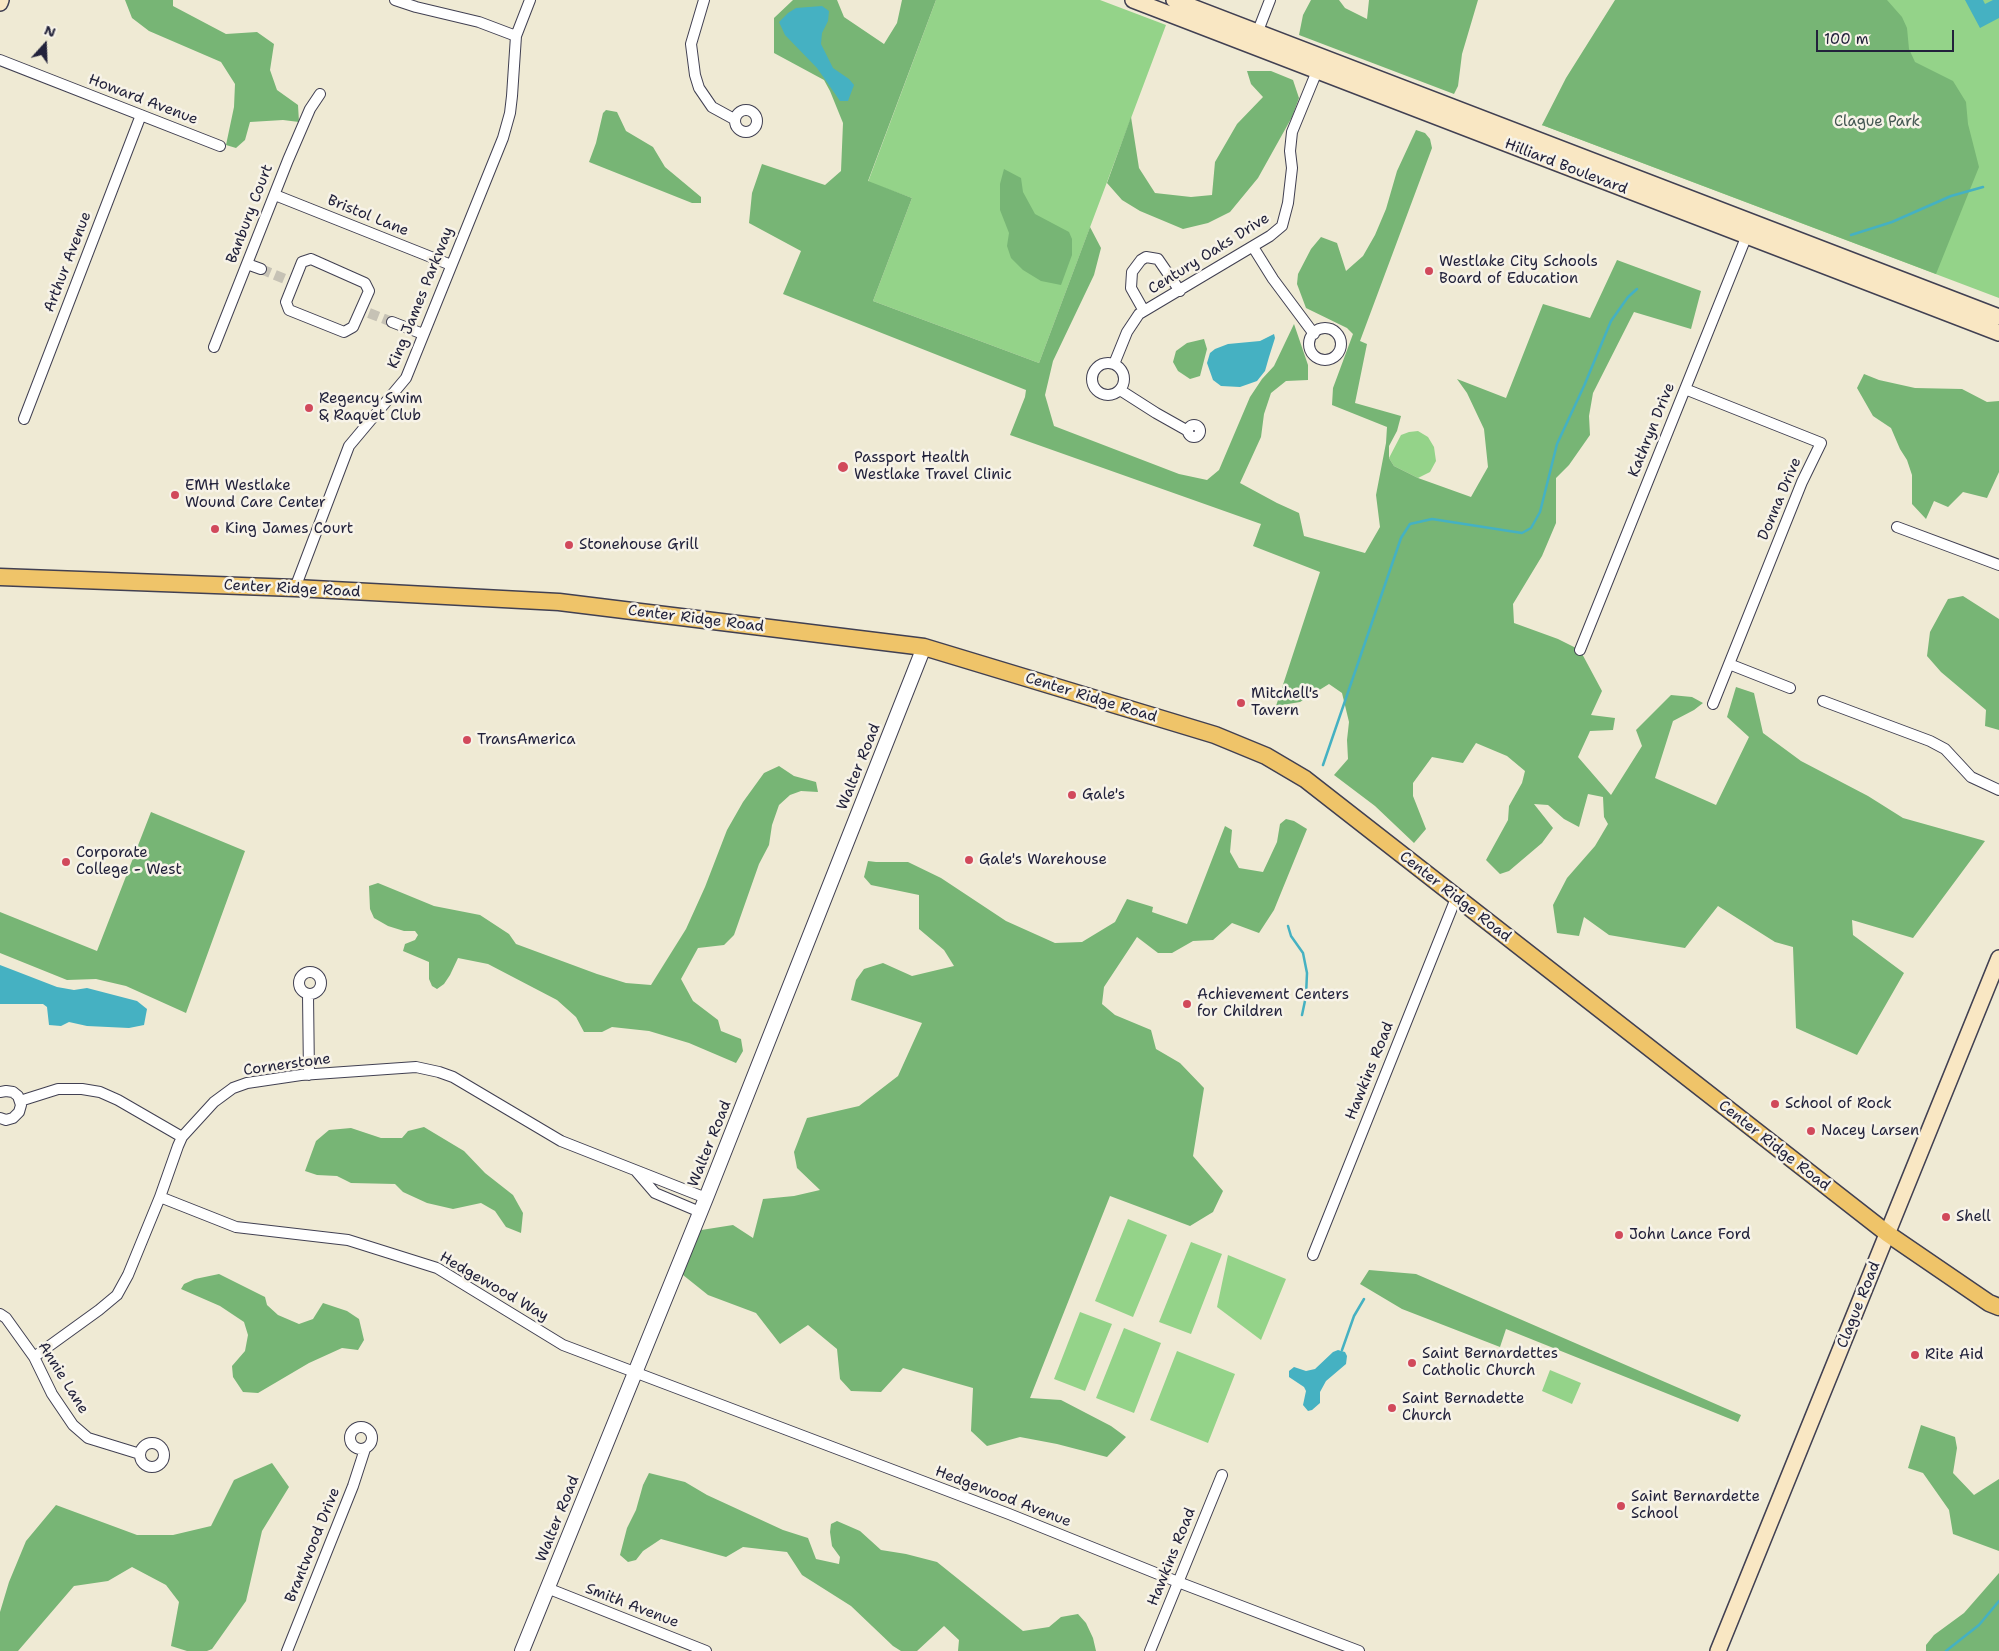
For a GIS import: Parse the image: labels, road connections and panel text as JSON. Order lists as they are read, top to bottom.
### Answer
{
  "streets": {
    "main road": ["Hilliard Boulevard", "Center Ridge Road", "Clague Road"],
    "street": [
      "Howard Avenue",
      "Banbury Court",
      "Bristol Lane",
      "Century Oaks Drive",
      "Arthur Avenue",
      "King James Parkway",
      "Kathryn Drive",
      "Donna Drive",
      "Walter Road",
      "Cornerstone",
      "Hawkins Road",
      "Hedgewood Way",
      "Annie Lane",
      "Hedgewood Avenue",
      "Brantwood Drive",
      "Smith Avenue"
    ]
  },
  "crossings": [
    ["Howard Avenue", "Arthur Avenue"],
    ["Hilliard Boulevard", "Century Oaks Drive"],
    ["Hilliard Boulevard", "Kathryn Drive"],
    ["Banbury Court", "Bristol Lane"],
    ["Bristol Lane", "King James Parkway"],
    ["King James Parkway", "Center Ridge Road"],
    ["Kathryn Drive", "Donna Drive"],
    ["Center Ridge Road", "Walter Road"],
    ["Center Ridge Road", "Hawkins Road"],
    ["Center Ridge Road", "Clague Road"],
    ["Walter Road", "Cornerstone"],
    ["Walter Road", "Hedgewood Way"],
    ["Walter Road", "Hedgewood Avenue"],
    ["Walter Road", "Smith Avenue"],
    ["Cornerstone", "Hedgewood Way"],
    ["Cornerstone", "Annie Lane"],
    ["Hawkins Road", "Hedgewood Avenue"],
    ["Hedgewood Way", "Hedgewood Avenue"]
  ],
  "parks": ["Clague Park"],
  "places": [
    "Westlake City Schools Board of Education",
    "Regency Swim & Raquet Club",
    "Passport Health Westlake Travel Clinic",
    "EMH Westlake Wound Care Center",
    "King James Court",
    "Stonehouse Grill",
    "Mitchell's Tavern",
    "TransAmerica",
    "Gale's",
    "Gale's Warehouse",
    "Corporate College - West",
    "Achievement Centers for Children",
    "School of Rock",
    "Nacey Larsen",
    "Shell",
    "John Lance Ford",
    "Rite Aid",
    "Saint Bernardettes Catholic Church",
    "Saint Bernadette Church",
    "Saint Bernardette School"
  ],
  "scale_bar": "100 m",
  "north": "top"
}
